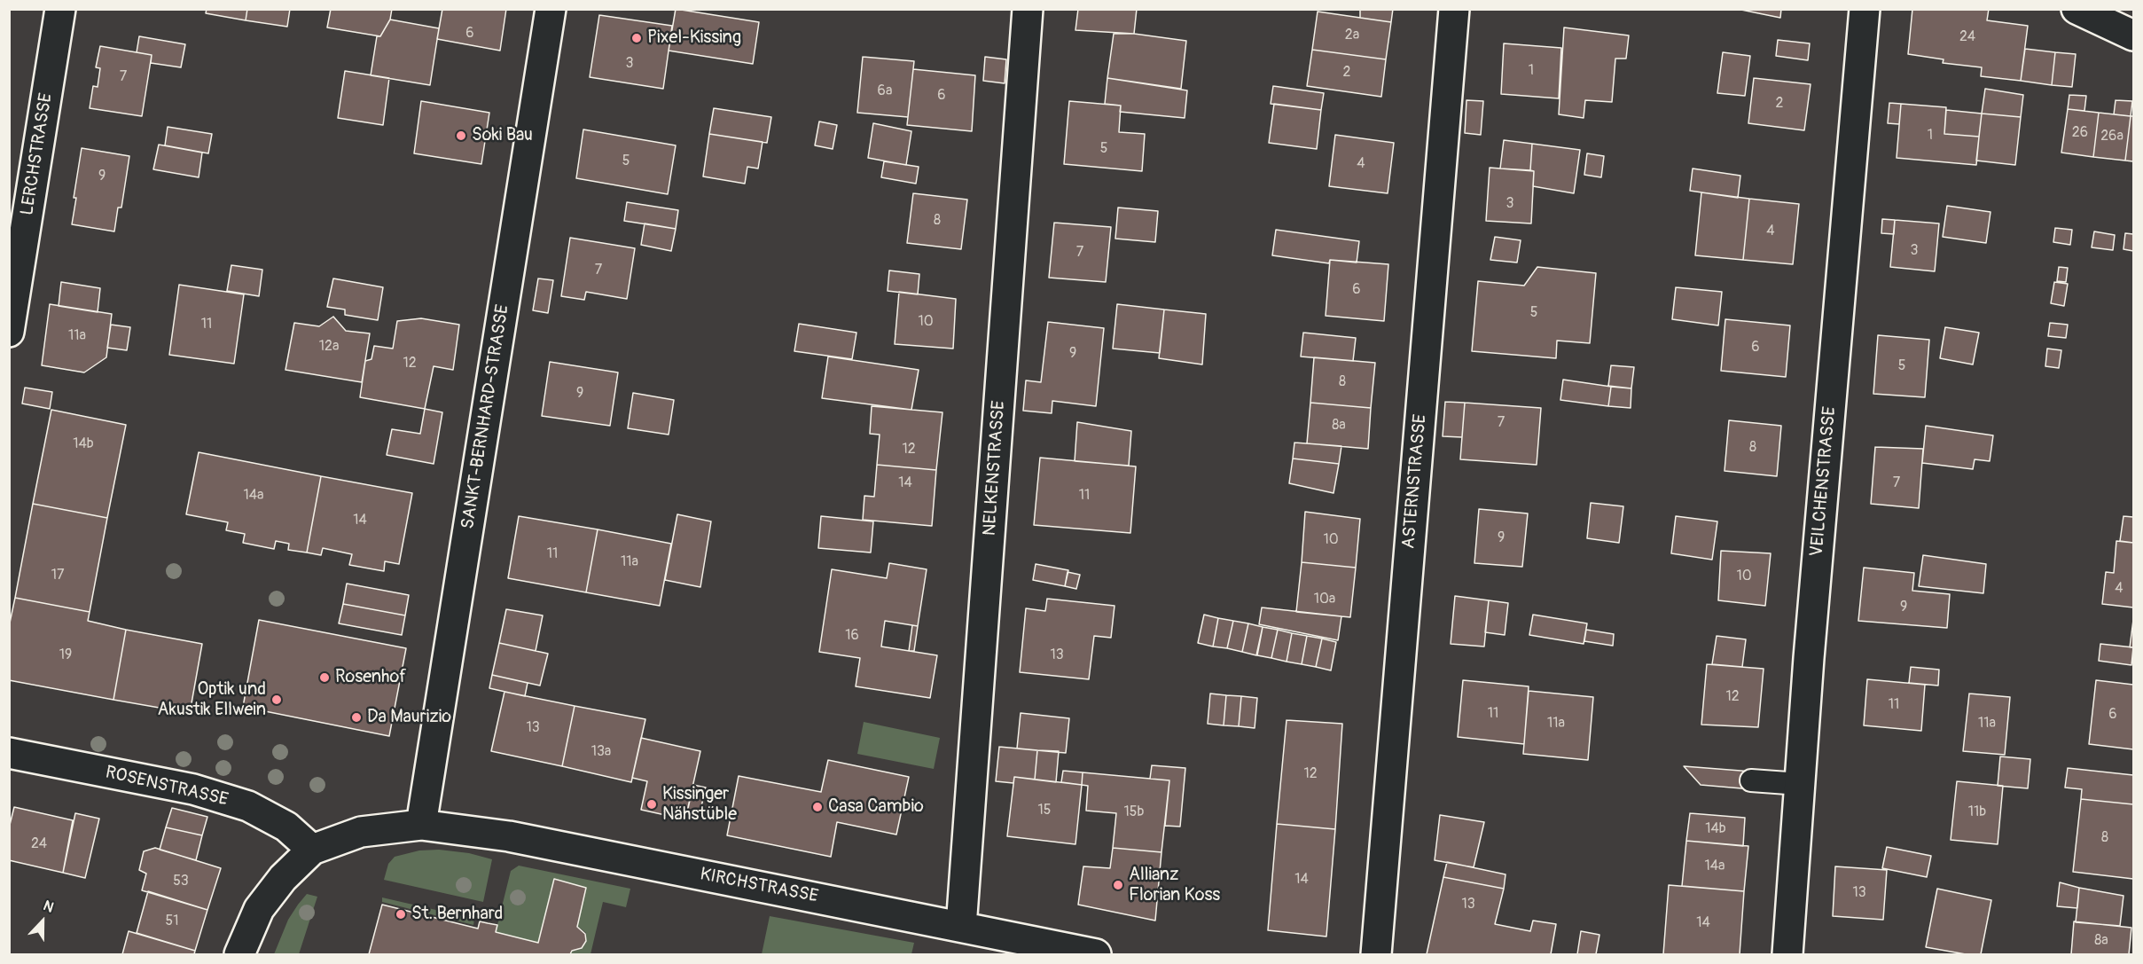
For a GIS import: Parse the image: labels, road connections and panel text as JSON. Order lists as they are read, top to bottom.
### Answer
{
  "streets": {
    "street": [
      "LERCHSTRASSE",
      "SANKT-BERNHARD-STRASSE",
      "NELKENSTRASSE",
      "ASTERNSTRASSE",
      "VEILCHENSTRASSE",
      "ROSENSTRASSE",
      "KIRCHSTRASSE"
    ]
  },
  "crossings": [
    ["SANKT-BERNHARD-STRASSE", "KIRCHSTRASSE"],
    ["NELKENSTRASSE", "KIRCHSTRASSE"],
    ["ROSENSTRASSE", "KIRCHSTRASSE"]
  ],
  "places": [
    "Pixel-Kissing",
    "Soki Bau",
    "Rosenhof",
    "Optik und Akustik Ellwein",
    "Da Maurizio",
    "Kissinger Nähstüble",
    "Casa Cambio",
    "Allianz Florian Koss",
    "St. Bernhard"
  ],
  "house_numbers": [
    "6",
    "2a",
    "24",
    "3",
    "1",
    "2",
    "7",
    "6a",
    "6",
    "2",
    "26",
    "1",
    "26a",
    "5",
    "5",
    "4",
    "9",
    "3",
    "8",
    "4",
    "3",
    "7",
    "7",
    "6",
    "5",
    "10",
    "11",
    "11a",
    "12a",
    "6",
    "9",
    "12",
    "5",
    "8",
    "9",
    "7",
    "8a",
    "14b",
    "8",
    "12",
    "14",
    "7",
    "14a",
    "11",
    "14",
    "9",
    "10",
    "11",
    "11a",
    "17",
    "10",
    "4",
    "10a",
    "9",
    "16",
    "19",
    "13",
    "12",
    "11",
    "11",
    "6",
    "11a",
    "11a",
    "13",
    "13a",
    "12",
    "15",
    "15b",
    "11b",
    "14b",
    "8",
    "24",
    "14a",
    "14",
    "53",
    "13",
    "13",
    "51",
    "14",
    "8a"
  ],
  "north": "top"
}
